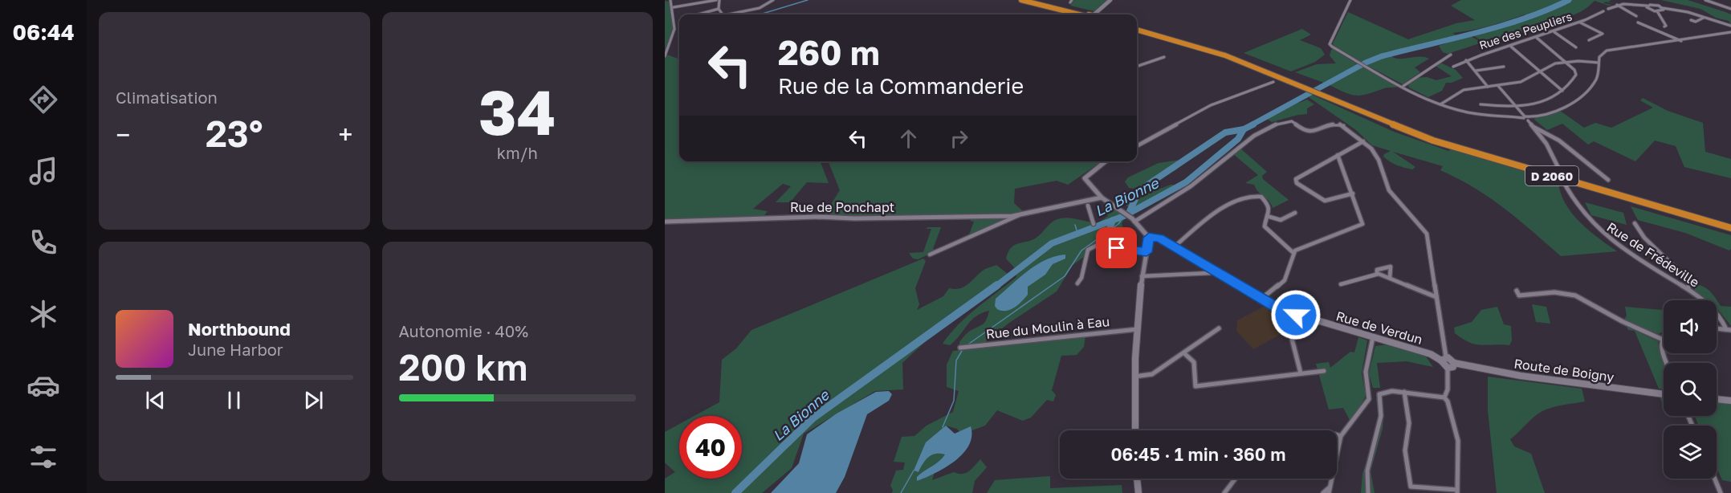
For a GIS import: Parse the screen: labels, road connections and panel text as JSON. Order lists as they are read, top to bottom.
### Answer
{
  "streets": {
    "highway": ["D 2060"],
    "street": [
      "Rue des Peupliers",
      "Rue de Ponchapt",
      "Rue de Frédeville",
      "Rue du Moulin à Eau",
      "Rue de Verdun",
      "Route de Boigny"
    ]
  },
  "crossings": [
    ["Rue de Verdun", "Route de Boigny"]
  ],
  "water": ["La Bionne"],
  "page": {
    "tabs": "06:44",
    "tile": [
      "Climatisation",
      ["34", "km/h"],
      ["Autonomie · 40%", "200 km"]
    ],
    "turn": ["260 m", "Rue de la Commanderie"],
    "heat": ["−", "23°", "+"],
    "song": ["Northbound", "June Harbor"],
    "limit": "40",
    "trip": "06:45 · 1 min · 360 m"
  }
}
